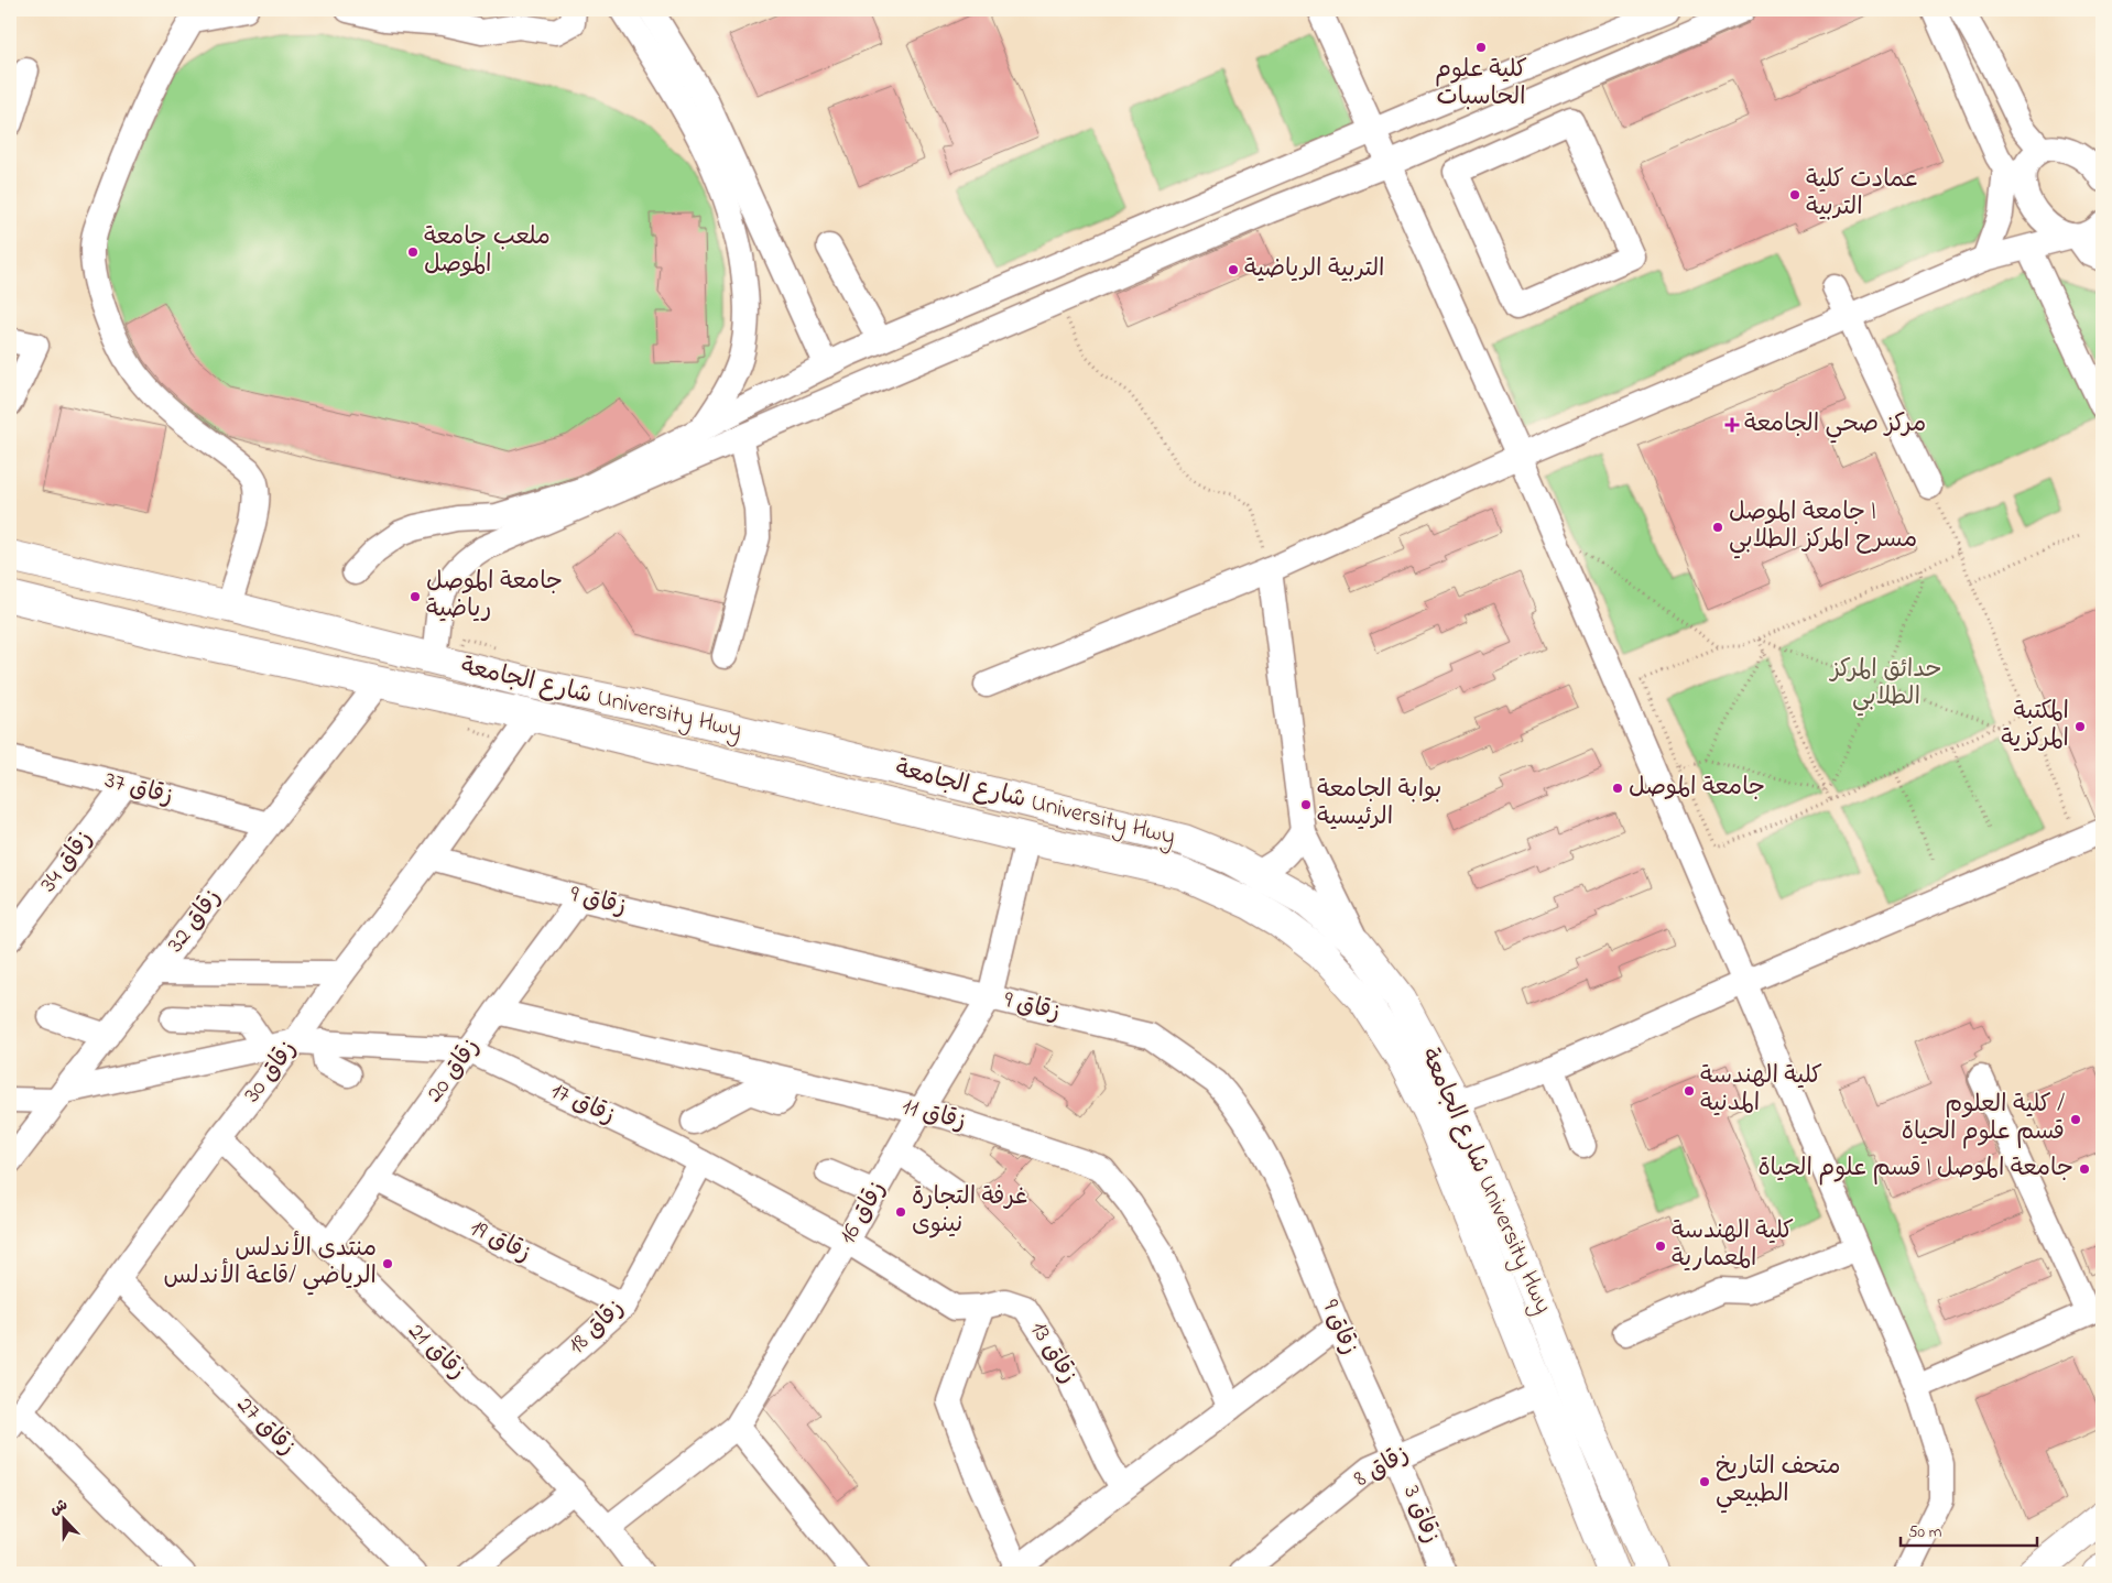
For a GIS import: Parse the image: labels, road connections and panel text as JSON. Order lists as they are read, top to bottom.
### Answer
{
  "streets": {
    "main road": ["شارع الجامعة University Hwy"],
    "street": [
      "زقاق 37",
      "زقاق 34",
      "زقاق 9",
      "زقاق 32",
      "زقاق 20",
      "زقاق 30",
      "زقاق 17",
      "زقاق 11",
      "زقاق 16",
      "زقاق 19",
      "زقاق 18",
      "زقاق 21",
      "زقاق 13",
      "زقاق 27",
      "زقاق 8",
      "زقاق 3"
    ]
  },
  "crossings": [
    ["شارع الجامعة University Hwy", "زقاق 32"],
    ["شارع الجامعة University Hwy", "زقاق 30"],
    ["شارع الجامعة University Hwy", "زقاق 16"],
    ["شارع الجامعة University Hwy", "زقاق 8"],
    ["زقاق 37", "زقاق 34"],
    ["زقاق 37", "زقاق 32"],
    ["زقاق 9", "زقاق 20"],
    ["زقاق 9", "زقاق 30"],
    ["زقاق 9", "زقاق 16"],
    ["زقاق 9", "زقاق 8"],
    ["زقاق 9", "زقاق 3"],
    ["زقاق 32", "زقاق 17"],
    ["زقاق 20", "زقاق 17"],
    ["زقاق 20", "زقاق 11"],
    ["زقاق 20", "زقاق 19"],
    ["زقاق 20", "زقاق 21"],
    ["زقاق 30", "زقاق 17"],
    ["زقاق 30", "زقاق 21"],
    ["زقاق 30", "زقاق 27"],
    ["زقاق 17", "زقاق 16"],
    ["زقاق 17", "زقاق 18"],
    ["زقاق 17", "زقاق 13"],
    ["زقاق 11", "زقاق 16"],
    ["زقاق 16", "زقاق 21"],
    ["زقاق 16", "زقاق 13"],
    ["زقاق 19", "زقاق 18"],
    ["زقاق 18", "زقاق 21"],
    ["زقاق 8", "زقاق 3"]
  ],
  "parks": ["حدائق المركز الطلابي"],
  "places": {
    "other": [
      "كلية علوم الحاسبات",
      "عمادت كلية التربية",
      "ملعب جامعة الموصل",
      "التربية الرياضية",
      "جامعة الموصل | مسرح المركز الطلابي",
      "جامعة الموصل رياضية",
      "المكتبة المركزية",
      "جامعة الموصل",
      "بوابة الجامعة الرئيسية",
      "كلية الهندسة المدنية",
      "كلية العلوم / قسم علوم الحياة",
      "جامعة الموصل | قسم علوم الحياة",
      "غرفة التجارة نينوى",
      "كلية الهندسة المعمارية",
      "منتدى الأندلس الرياضي /قاعة الأندلس",
      "متحف التاريخ الطبيعي"
    ],
    "health": ["مركز صحي الجامعة"]
  },
  "scale_bar": "50 m",
  "north": "top"
}
